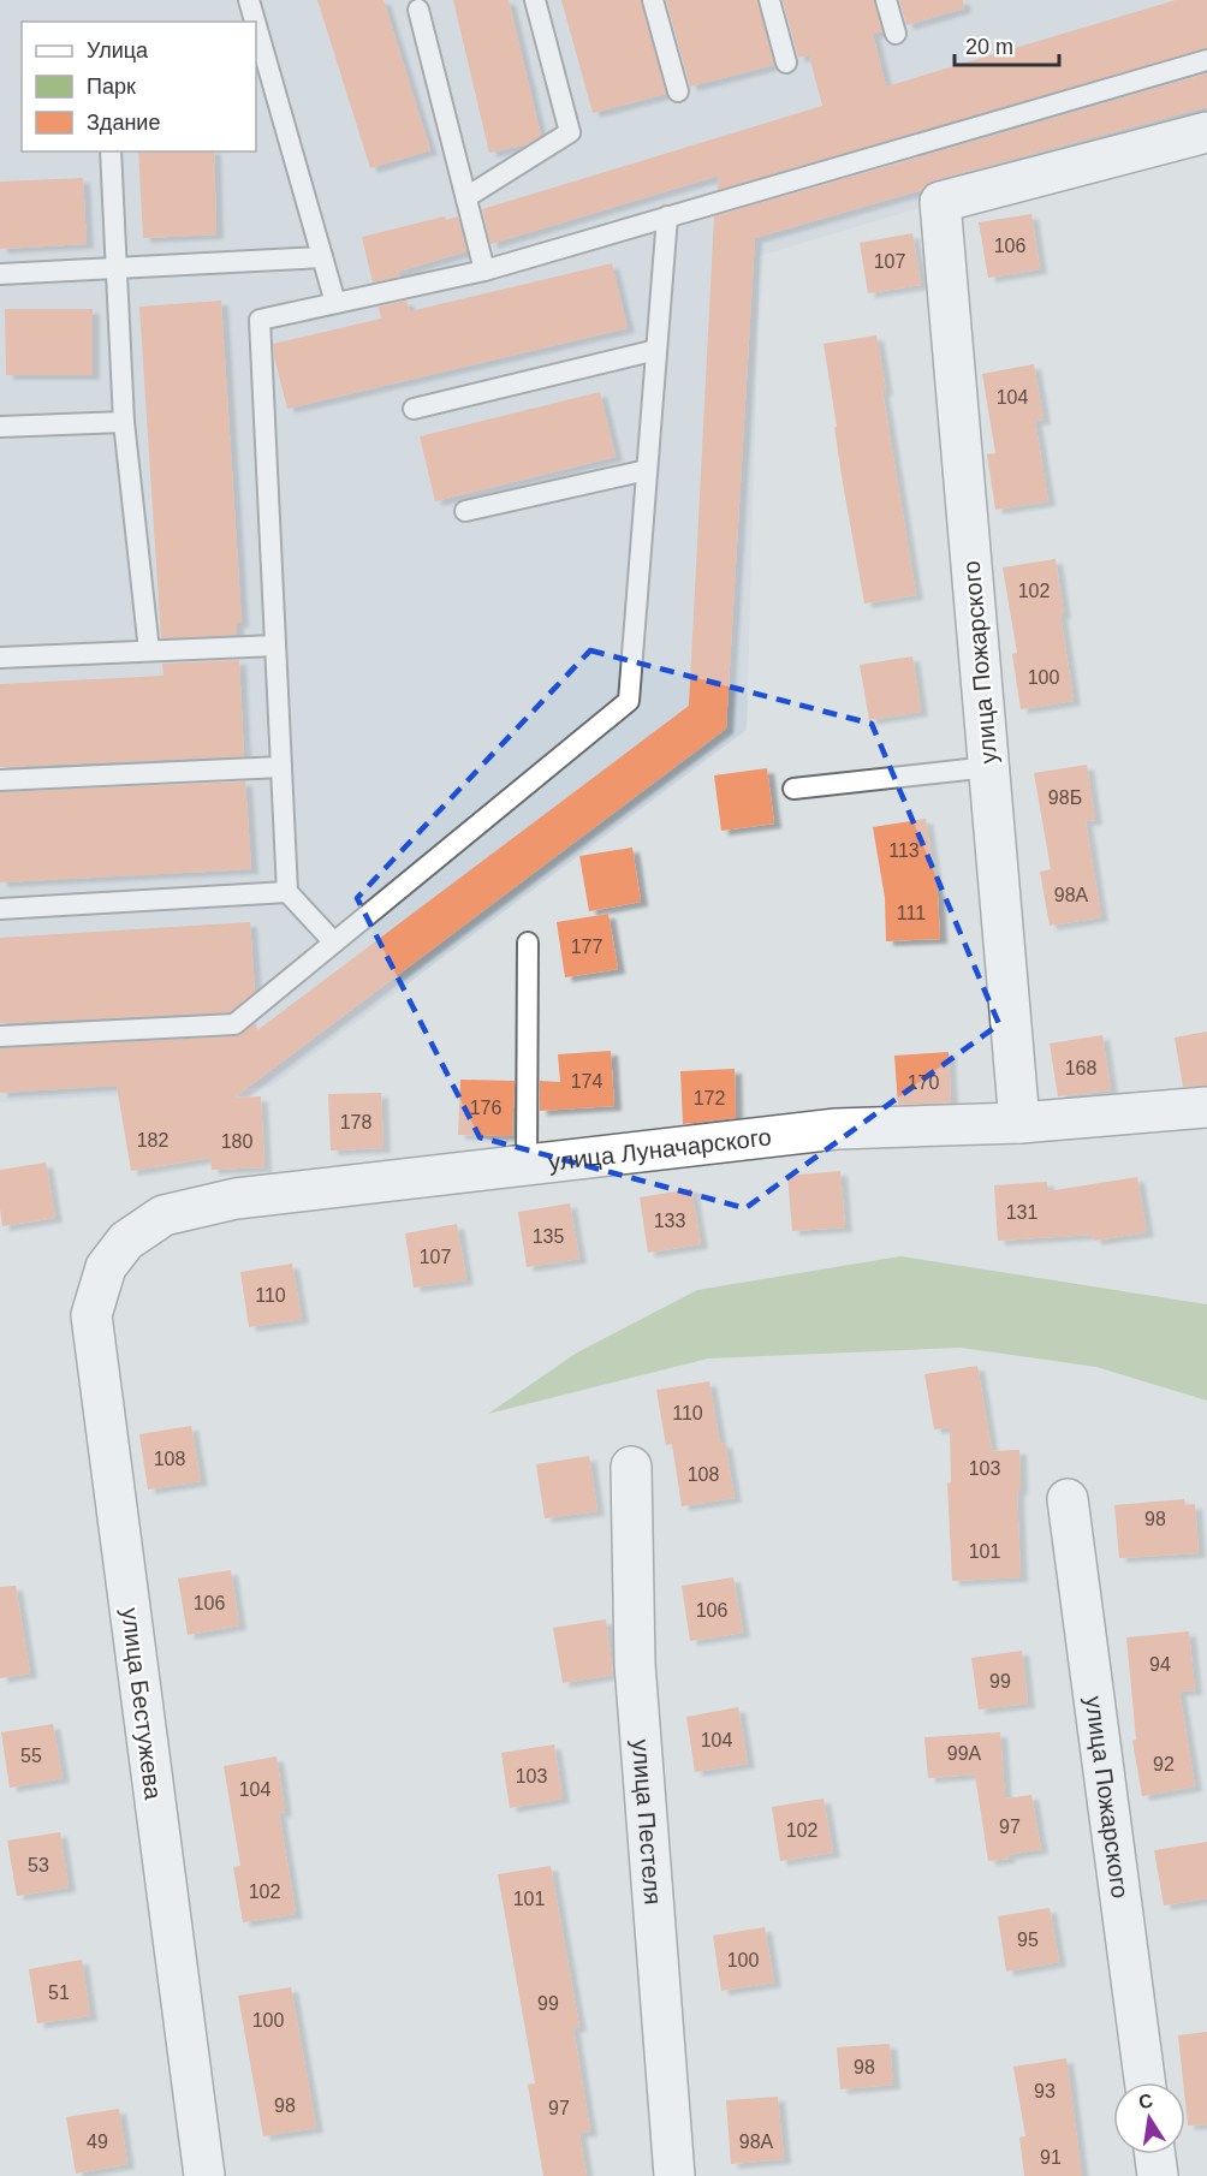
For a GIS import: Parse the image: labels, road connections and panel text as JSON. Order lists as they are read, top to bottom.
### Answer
{
  "streets": {
    "street": [
      "улица Пожарского",
      "улица Луначарского",
      "улица Бестужева",
      "улица Пестеля"
    ]
  },
  "crossings": [
    ["улица Пожарского", "улица Луначарского"],
    ["улица Луначарского", "улица Бестужева"]
  ],
  "house_numbers": [
    "106",
    "107",
    "104",
    "102",
    "100",
    "98Б",
    "113",
    "98А",
    "111",
    "177",
    "168",
    "174",
    "170",
    "172",
    "176",
    "178",
    "182",
    "180",
    "131",
    "133",
    "135",
    "107",
    "110",
    "110",
    "108",
    "103",
    "108",
    "98",
    "101",
    "106",
    "106",
    "94",
    "99",
    "104",
    "99А",
    "55",
    "92",
    "103",
    "104",
    "97",
    "102",
    "53",
    "102",
    "101",
    "95",
    "100",
    "51",
    "99",
    "100",
    "98",
    "93",
    "98",
    "97",
    "49",
    "98А",
    "91"
  ],
  "legend": ["Улица", "Парк", "Здание"],
  "scale_bar": "20 m",
  "north": "top"
}
